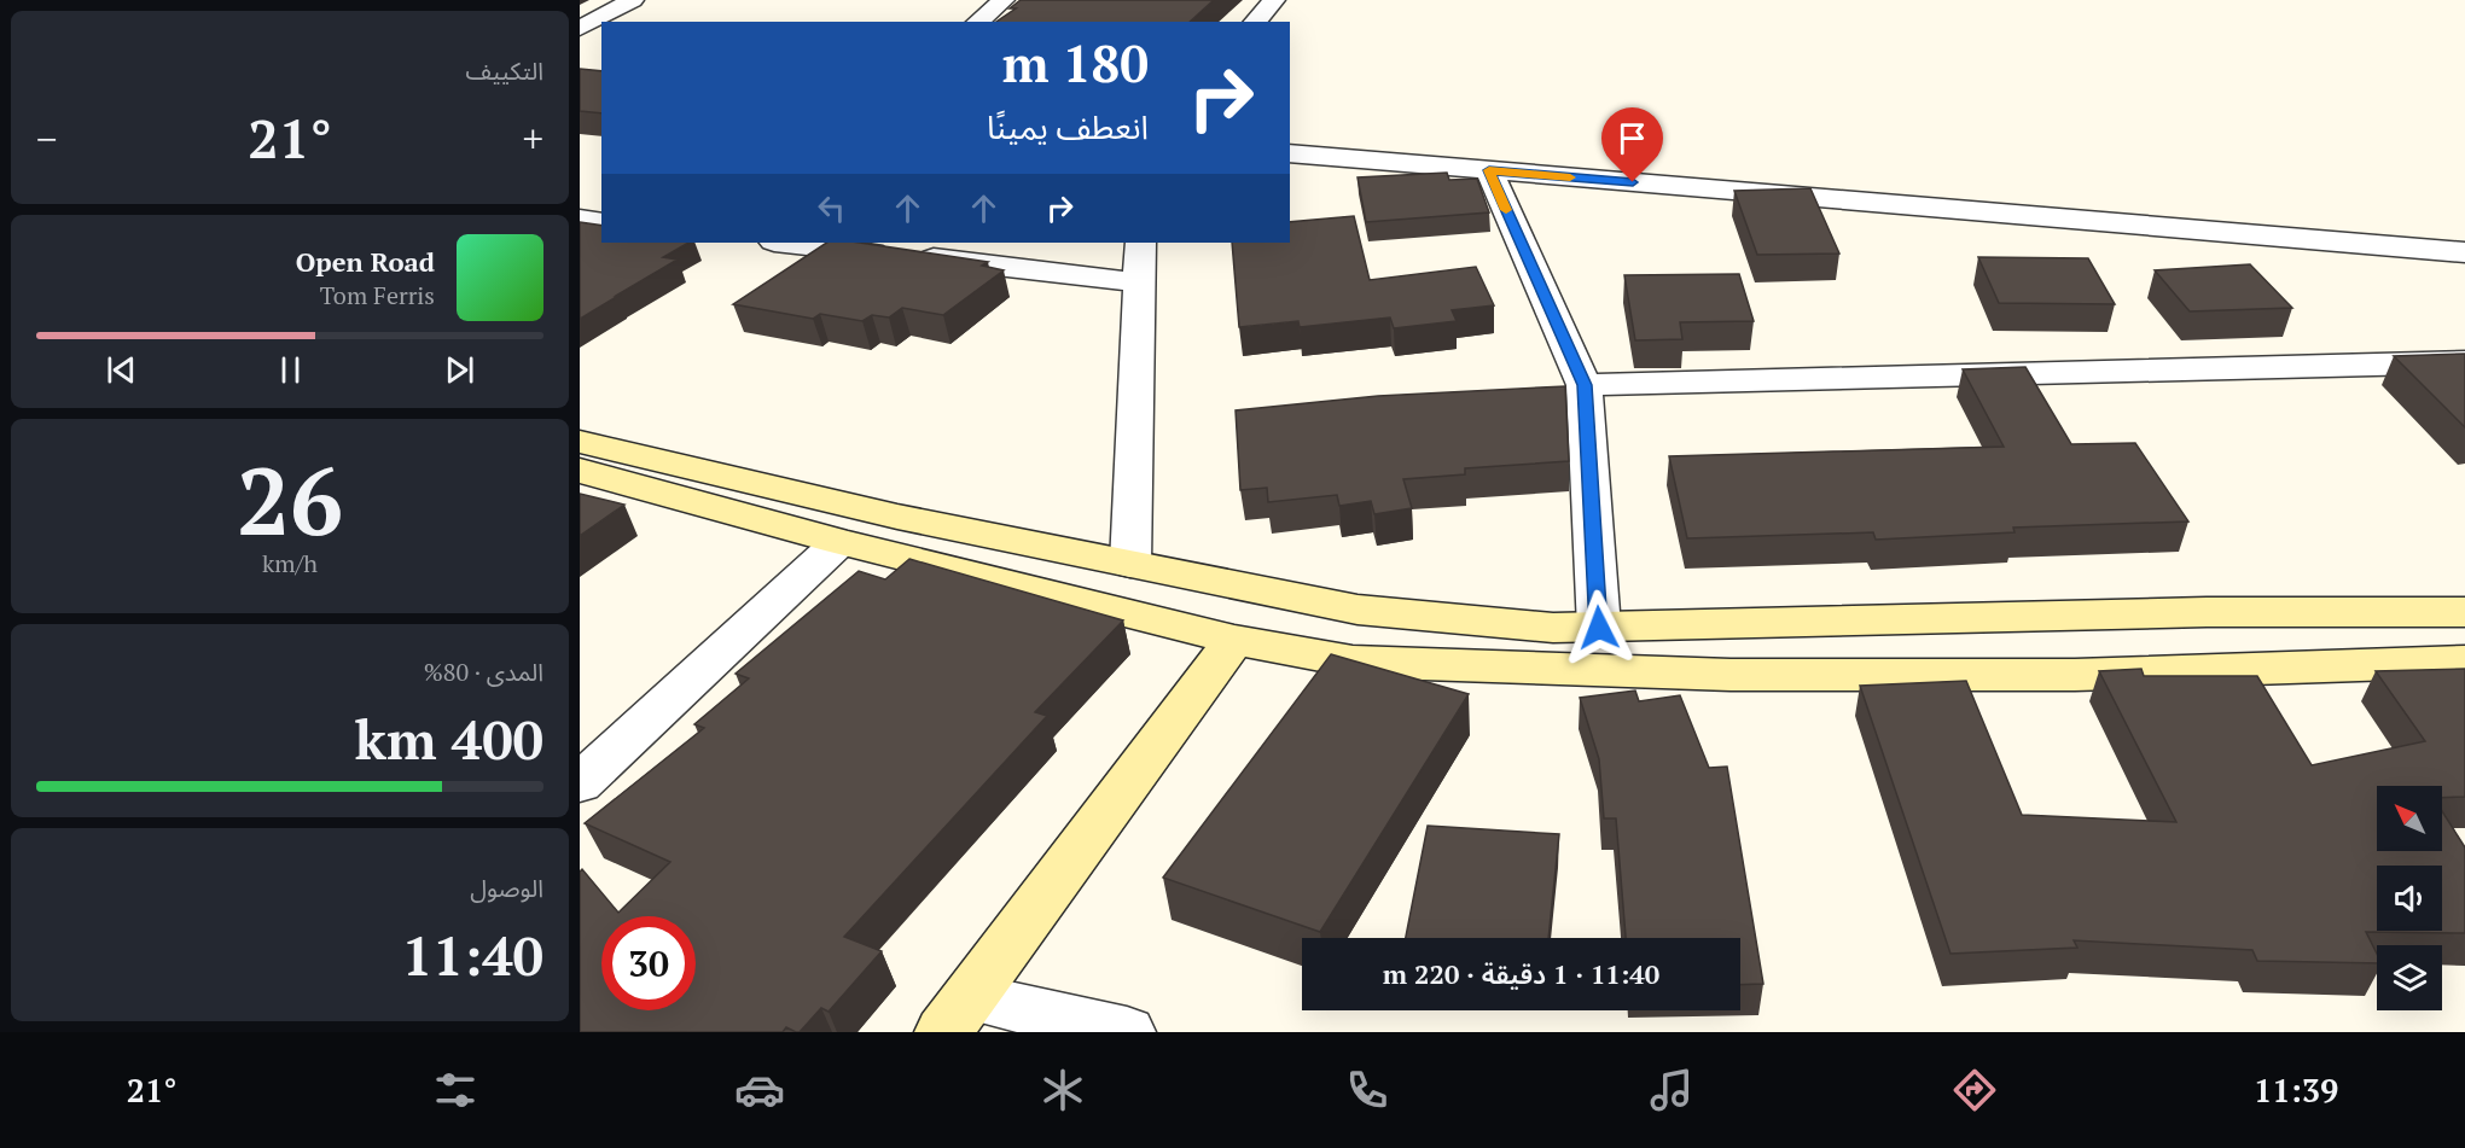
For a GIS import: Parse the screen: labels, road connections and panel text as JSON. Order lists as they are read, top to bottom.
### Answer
{
  "north": "top left",
  "page": {
    "tile": [
      "التكييف",
      ["26", "km/h"],
      ["المدى · 80%", "400 km"],
      ["الوصول", "11:40"]
    ],
    "turn": ["180 m", "انعطف يمينًا"],
    "heat": ["−", "21°", "+"],
    "song": ["Open Road", "Tom Ferris"],
    "limit": "30",
    "trip": "11:40 · 1 دقيقة · 220 m",
    "tabs": ["11:39", "21°"]
  }
}
